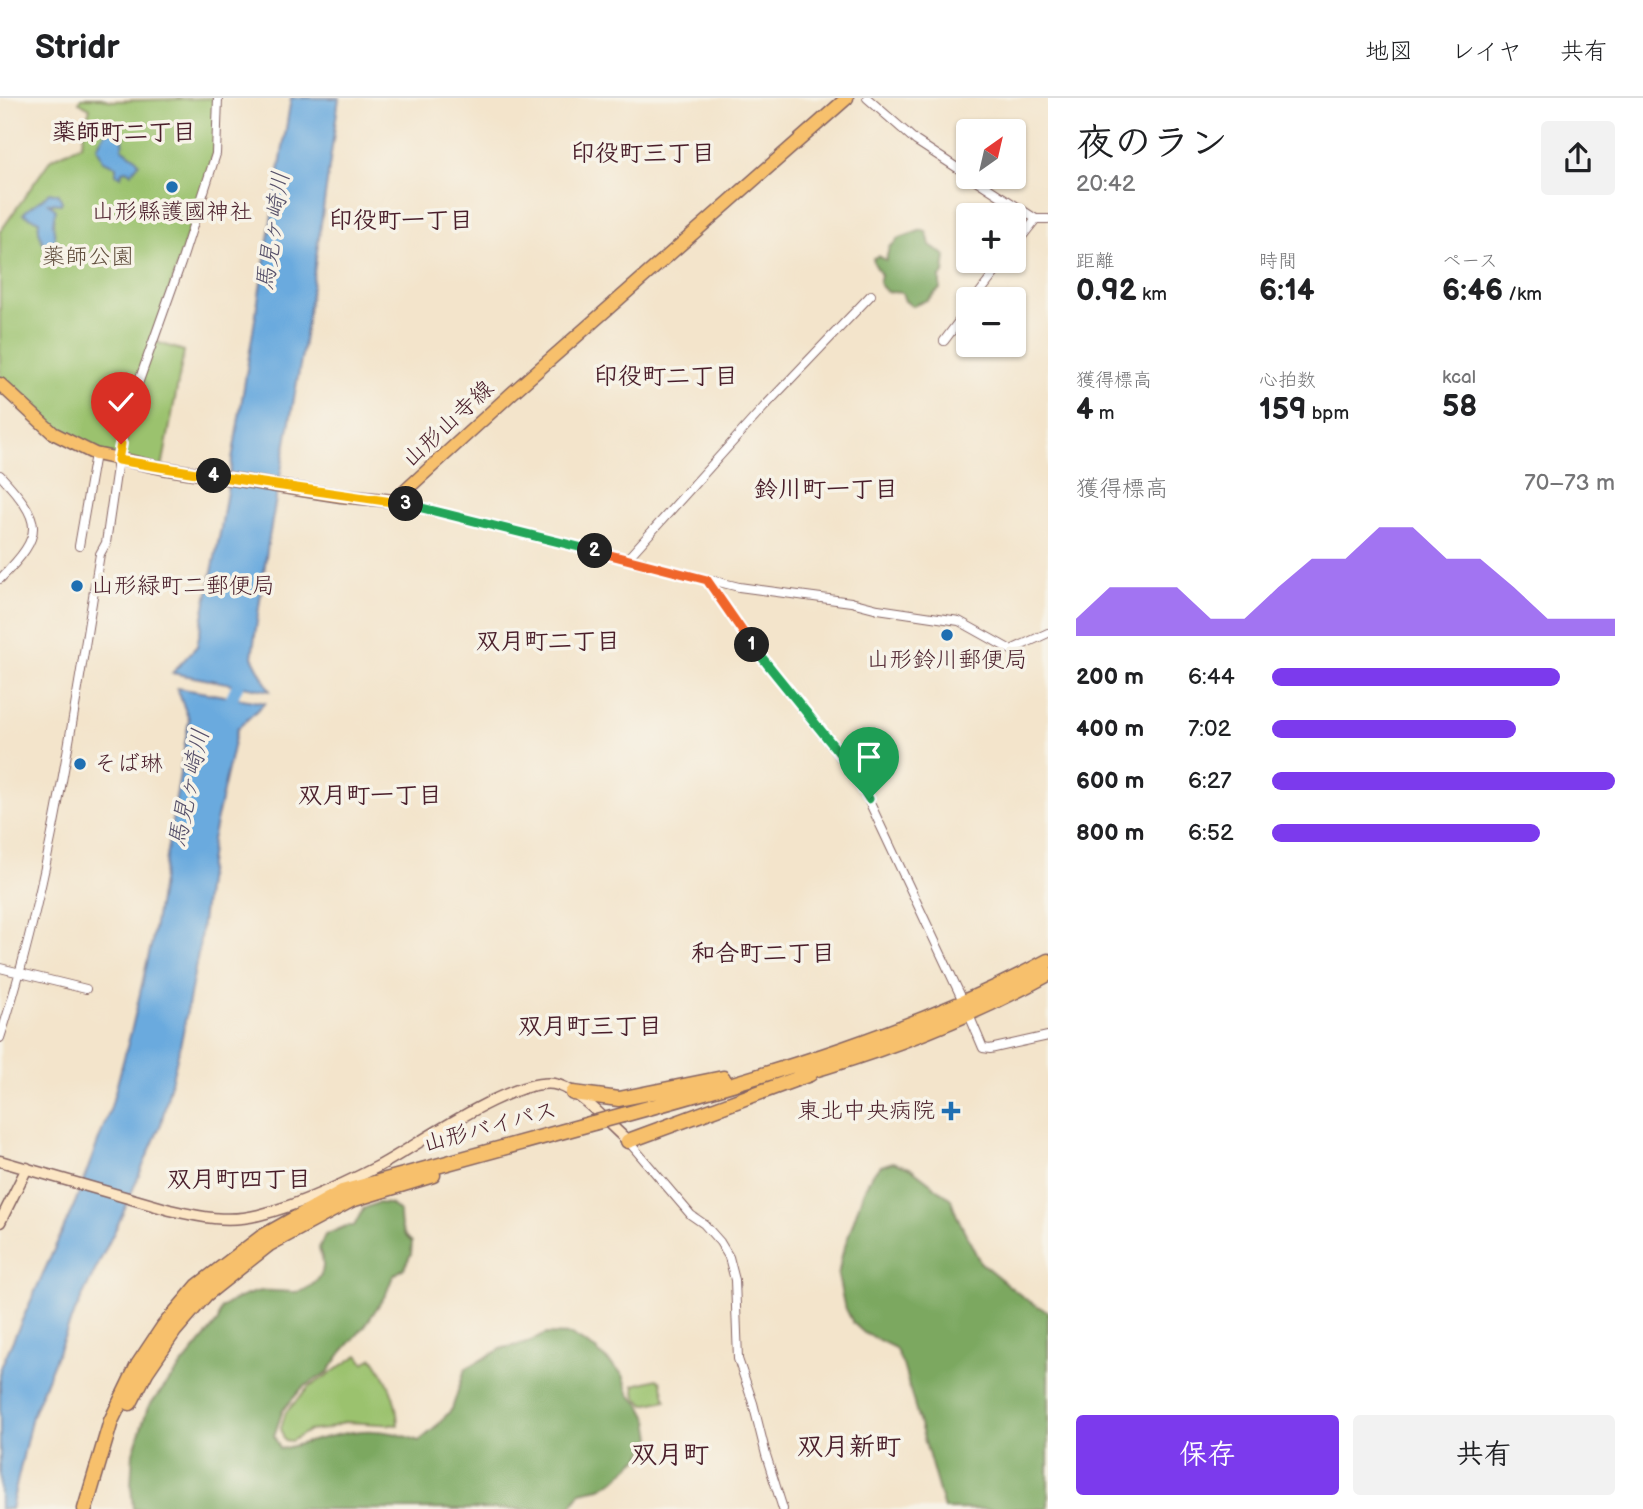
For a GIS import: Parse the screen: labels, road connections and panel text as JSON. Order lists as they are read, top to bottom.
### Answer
{
  "streets": {
    "highway": ["山形バイパス"],
    "main road": ["山形山寺線"]
  },
  "districts": [
    "薬師町二丁目",
    "印役町三丁目",
    "印役町一丁目",
    "印役町二丁目",
    "鈴川町一丁目",
    "双月町二丁目",
    "双月町一丁目",
    "和合町二丁目",
    "双月町三丁目",
    "双月町四丁目",
    "双月新町",
    "双月町"
  ],
  "water": ["馬見ヶ崎川"],
  "parks": ["薬師公園"],
  "places": {
    "other": [
      "山形縣護國神社",
      "山形緑町二郵便局",
      "山形鈴川郵便局",
      "そば琳"
    ],
    "health": ["東北中央病院"]
  },
  "north": "top right",
  "page": {
    "header": "Stridr",
    "nav": ["地図", "レイヤ", "共有"],
    "heading": ["夜のラン", "20:42"],
    "map_buttons": ["+", "−"],
    "stats": [
      ["距離", "0.92 km"],
      ["時間", "6:14"],
      ["ペース", "6:46 /km"],
      ["獲得標高", "4 m"],
      ["心拍数", "159 bpm"],
      ["kcal", "58"]
    ],
    "chart": ["獲得標高", "70–73 m"],
    "pins": [
      "4",
      "3",
      "2",
      "1"
    ],
    "list": [
      {
        "name": "200 m",
        "note": "6:44"
      },
      {
        "name": "400 m",
        "note": "7:02"
      },
      {
        "name": "600 m",
        "note": "6:27"
      },
      {
        "name": "800 m",
        "note": "6:52"
      }
    ],
    "buttons": ["保存", "共有"]
  }
}
